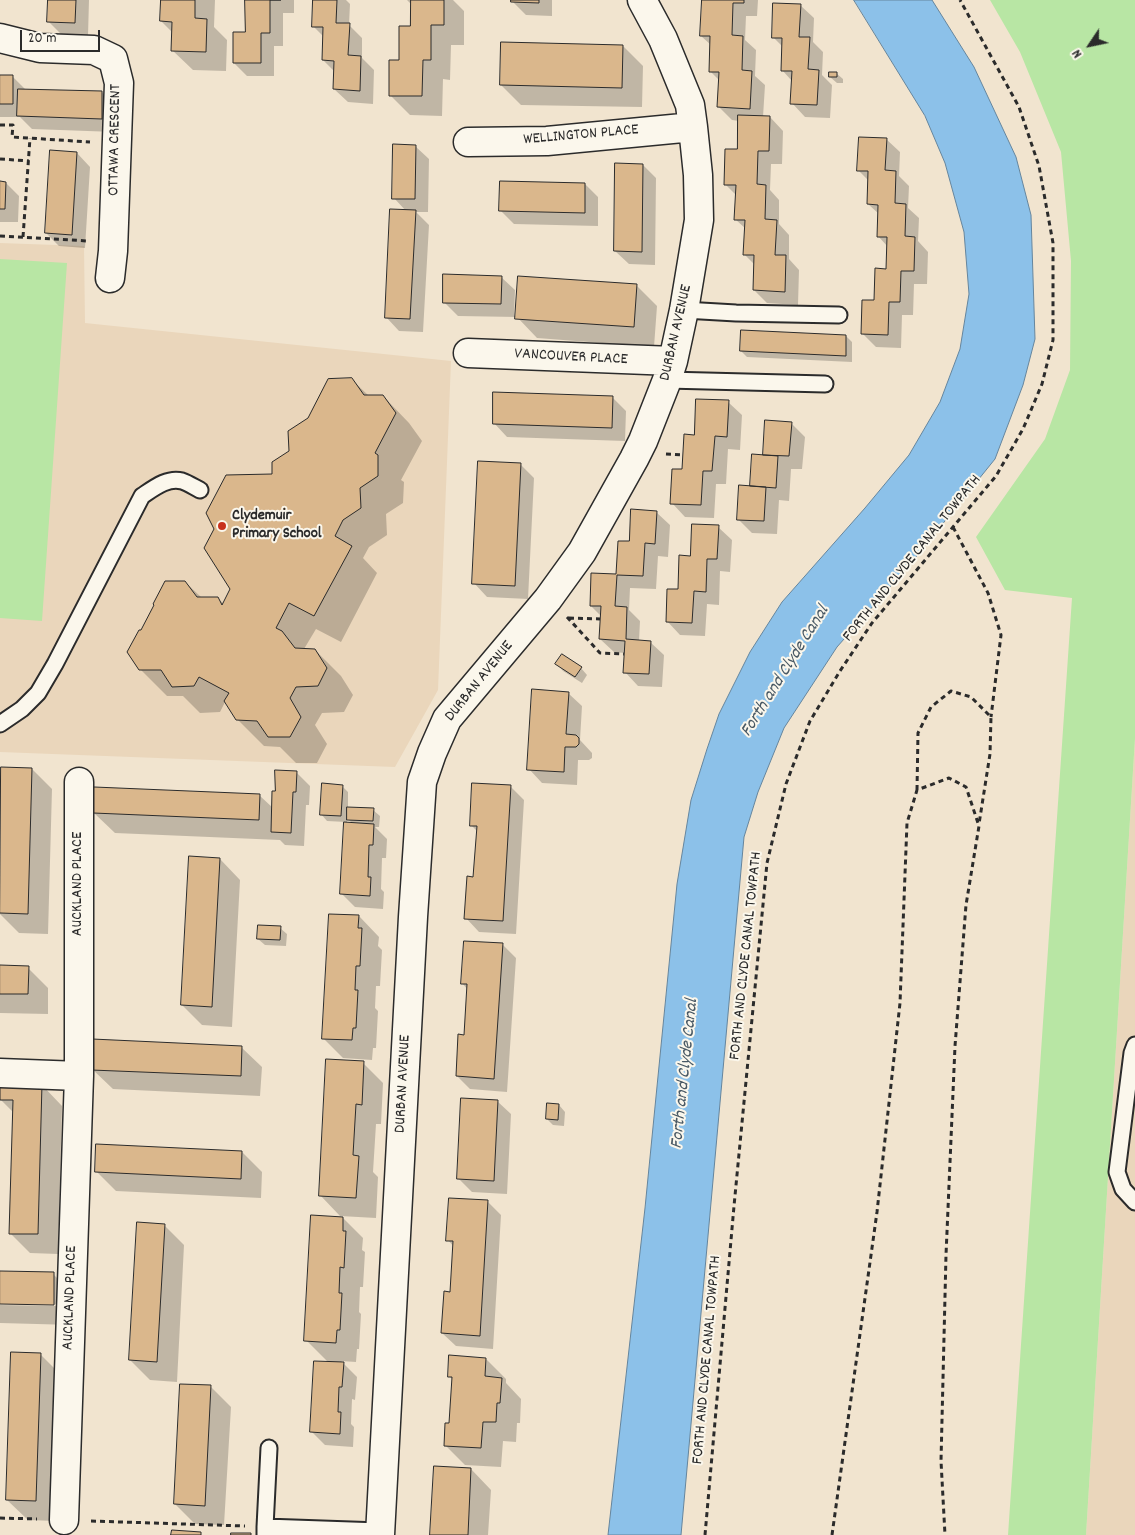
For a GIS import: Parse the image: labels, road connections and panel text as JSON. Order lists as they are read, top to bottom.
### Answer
{
  "streets": {
    "street": [
      "WELLINGTON PLACE",
      "OTTAWA CRESCENT",
      "DURBAN AVENUE",
      "VANCOUVER PLACE",
      "AUCKLAND PLACE"
    ],
    "path": ["FORTH AND CLYDE CANAL TOWPATH"]
  },
  "crossings": [
    ["WELLINGTON PLACE", "DURBAN AVENUE"],
    ["DURBAN AVENUE", "VANCOUVER PLACE"]
  ],
  "water": ["Forth and Clyde Canal"],
  "places": ["Clydemuir Primary School"],
  "scale_bar": "20 m",
  "north": "bottom left"
}
